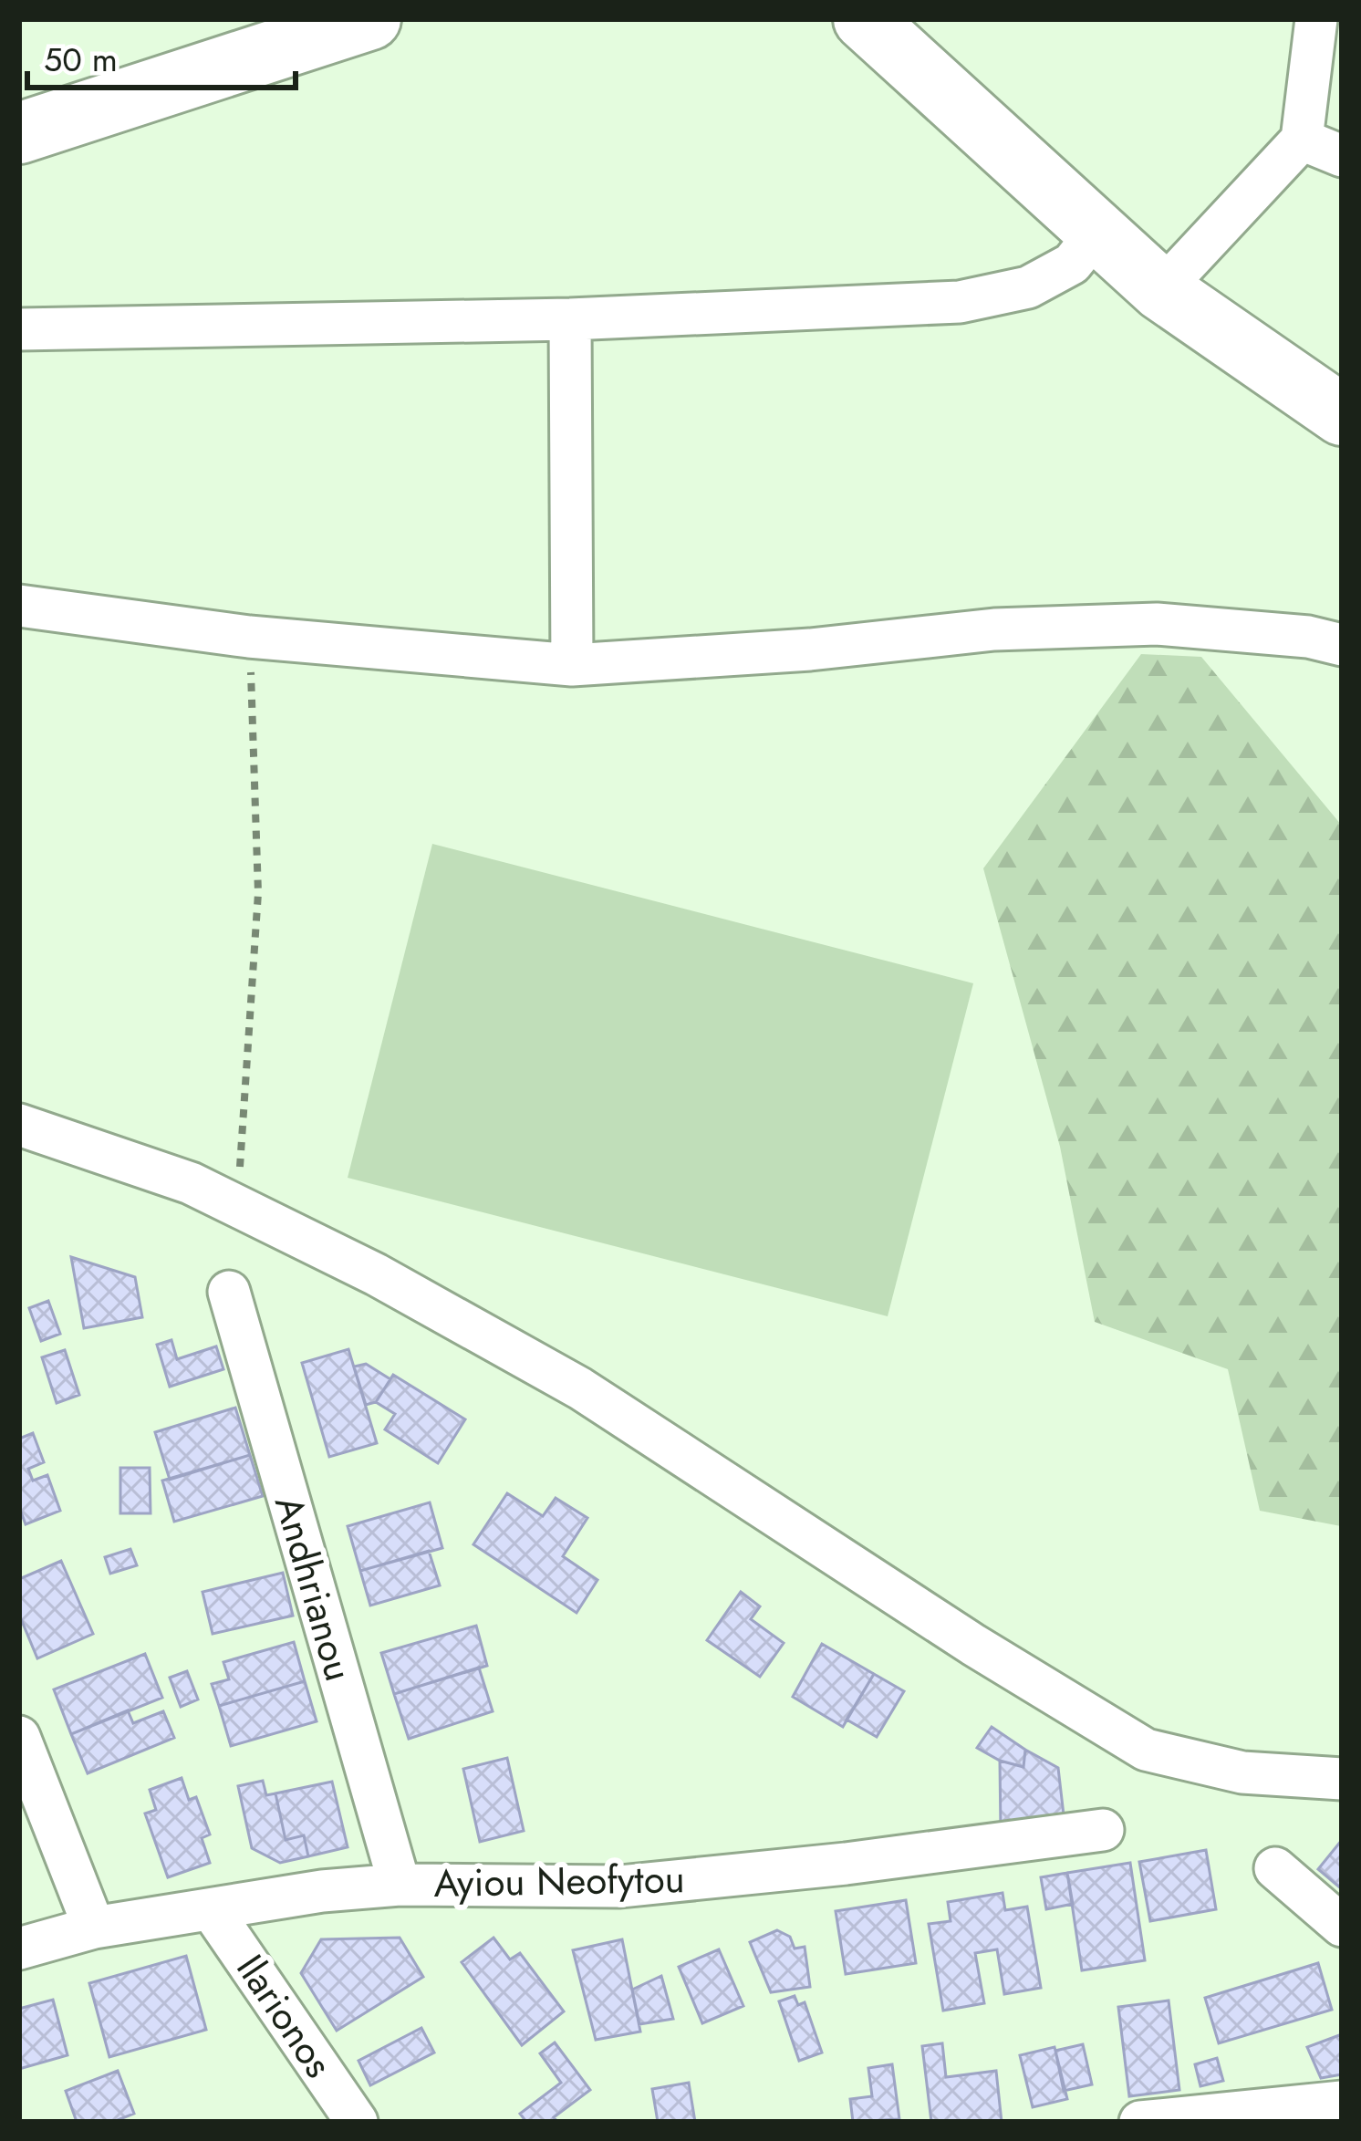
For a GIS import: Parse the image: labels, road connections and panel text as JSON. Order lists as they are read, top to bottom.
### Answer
{
  "streets": {
    "street": ["Andhrianou", "Ayiou Neofytou", "Ilarionos"]
  },
  "crossings": [
    ["Andhrianou", "Ayiou Neofytou"],
    ["Ayiou Neofytou", "Ilarionos"]
  ],
  "scale_bar": "50 m"
}
